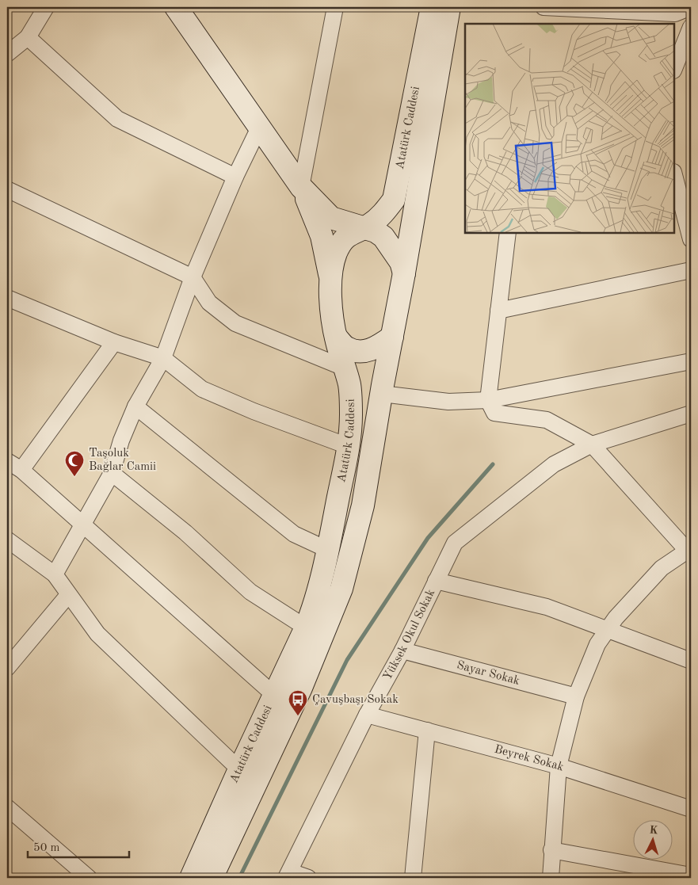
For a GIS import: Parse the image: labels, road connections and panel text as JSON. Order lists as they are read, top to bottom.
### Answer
{
  "streets": {
    "main road": ["Atatürk Caddesi"],
    "street": ["Yüksek Okul Sokak", "Sayar Sokak", "Beyrek Sokak"]
  },
  "crossings": [
    ["Yüksek Okul Sokak", "Sayar Sokak"],
    ["Yüksek Okul Sokak", "Beyrek Sokak"]
  ],
  "places": {
    "mosque": ["Taşoluk Bağlar Camii"],
    "bus stop": ["Çavuşbaşı Sokak"]
  },
  "scale_bar": "50 m",
  "north": "top"
}
